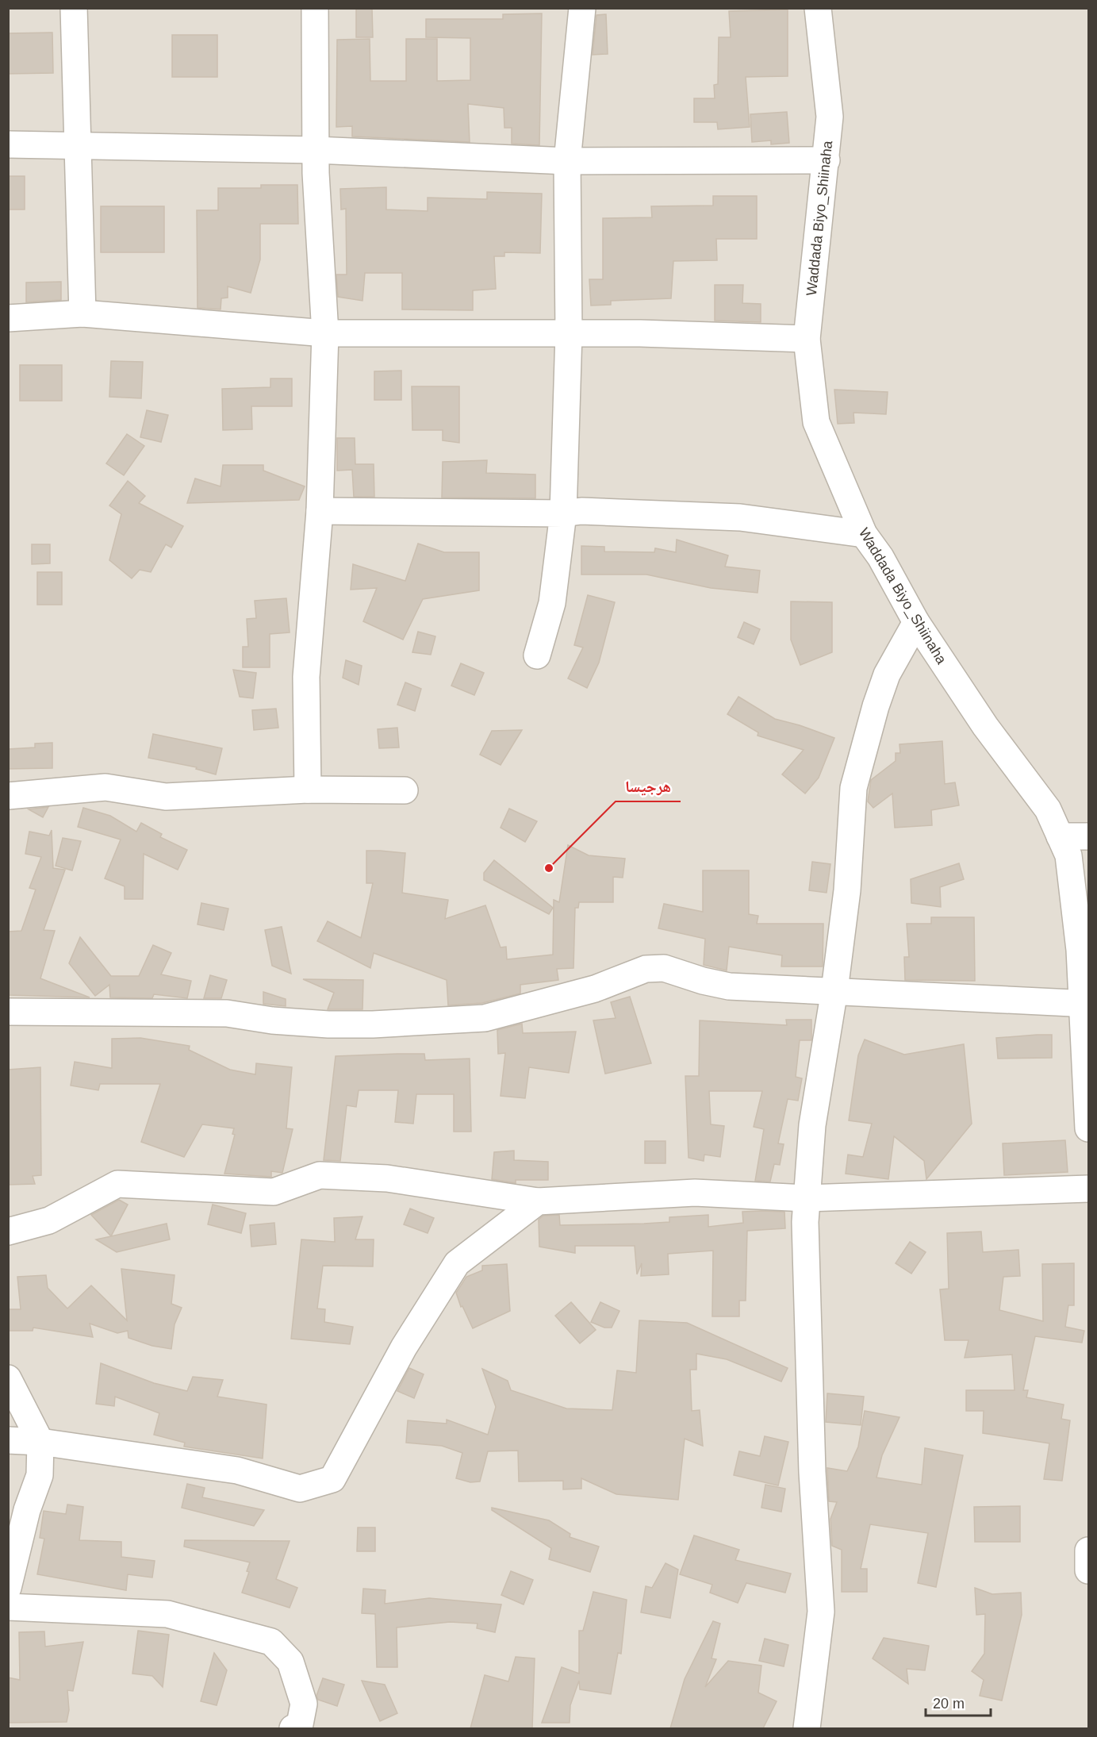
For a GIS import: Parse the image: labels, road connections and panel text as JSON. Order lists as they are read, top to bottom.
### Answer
{
  "streets": {
    "street": ["Waddada Biyo_Shiinaha"]
  },
  "places": ["هرجيسا"],
  "scale_bar": "20 m"
}
